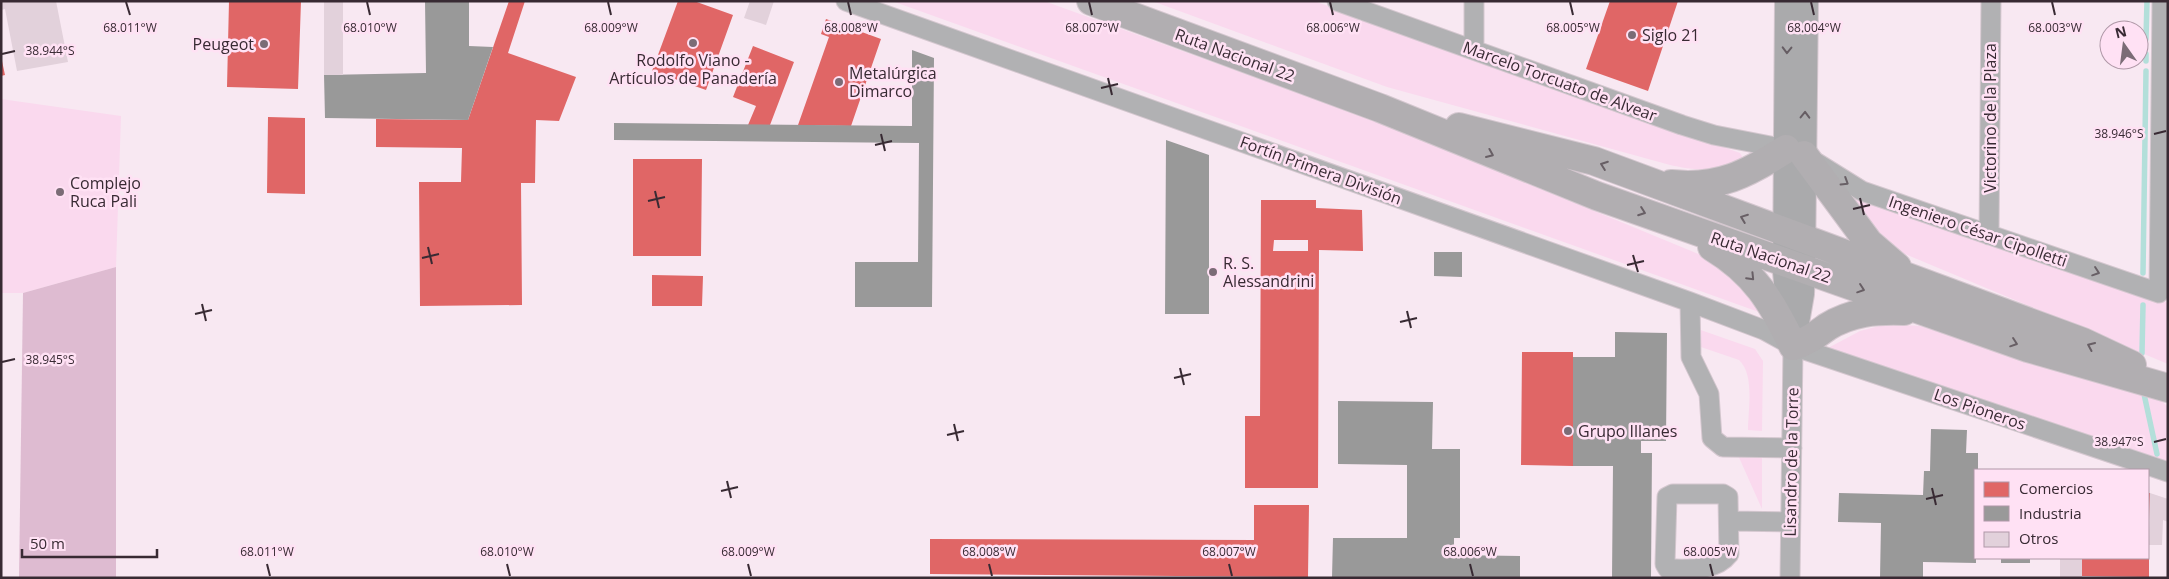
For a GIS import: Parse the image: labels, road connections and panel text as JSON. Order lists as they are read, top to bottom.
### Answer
{
  "streets": {
    "highway": ["Ruta Nacional 22"],
    "street": [
      "Marcelo Torcuato de Alvear",
      "Victorino de la Plaza",
      "Fortín Primera División",
      "Ingeniero César Cipolletti",
      "Los Pioneros",
      "Lisandro de la Torre"
    ]
  },
  "crossings": [
    ["Marcelo Torcuato de Alvear", "Ingeniero César Cipolletti"],
    ["Victorino de la Plaza", "Ingeniero César Cipolletti"],
    ["Fortín Primera División", "Los Pioneros"],
    ["Fortín Primera División", "Lisandro de la Torre"],
    ["Los Pioneros", "Lisandro de la Torre"]
  ],
  "places": [
    "Siglo 21",
    "Rodolfo Viano - Artículos de Panadería",
    "Peugeot",
    "Metalúrgica Dimarco",
    "Complejo Ruca Pali",
    "R. S. Alessandrini",
    "Grupo Illanes"
  ],
  "legend": ["Comercios", "Industria", "Otros"],
  "scale_bar": "50 m",
  "north": "top",
  "coordinates": [
    "68.003°W",
    "68.011°W",
    "68.010°W",
    "68.009°W",
    "68.008°W",
    "68.007°W",
    "68.006°W",
    "68.005°W",
    "68.004°W",
    "38.944°S",
    "38.946°S",
    "38.945°S",
    "38.947°S"
  ]
}
